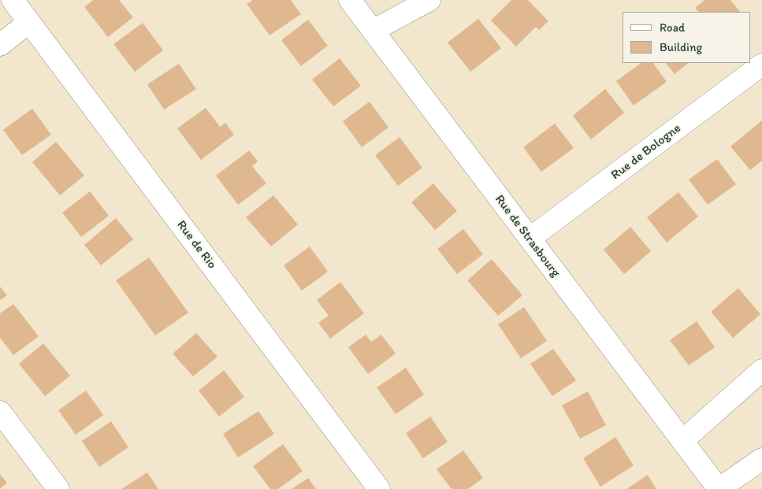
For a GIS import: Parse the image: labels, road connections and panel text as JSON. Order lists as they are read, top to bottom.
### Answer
{
  "streets": {
    "street": ["Rue de Bologne", "Rue de Strasbourg", "Rue de Rio"]
  },
  "crossings": [
    ["Rue de Bologne", "Rue de Strasbourg"]
  ],
  "legend": ["Road", "Building"]
}
